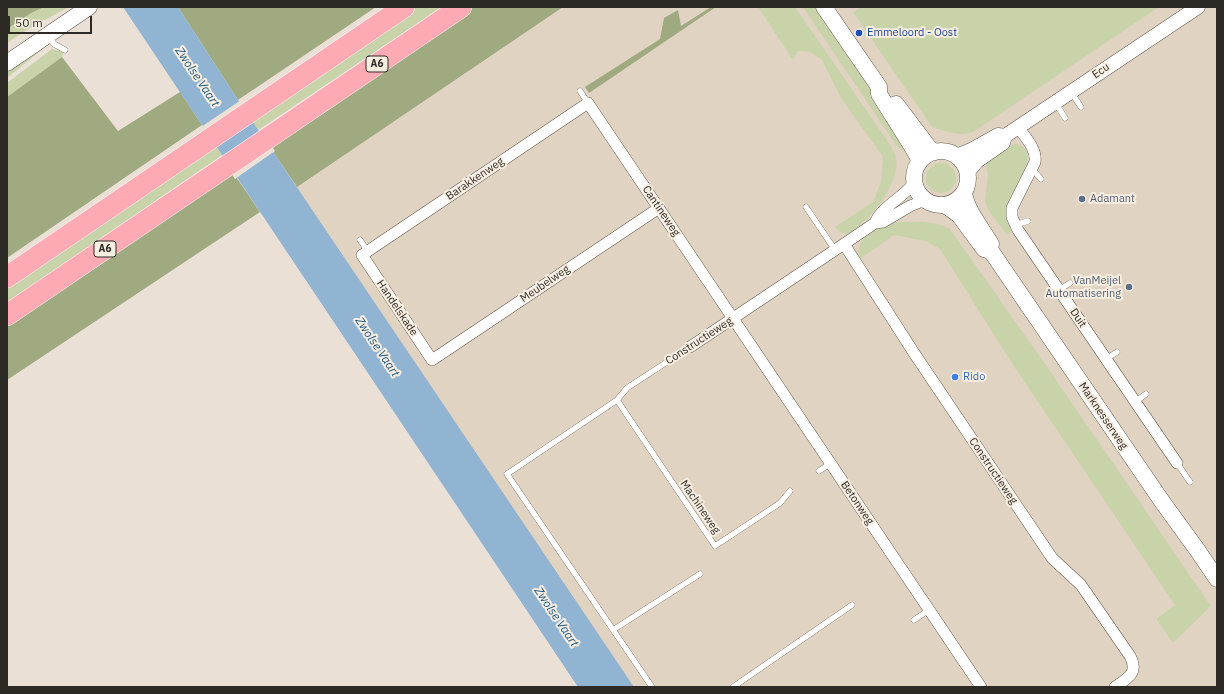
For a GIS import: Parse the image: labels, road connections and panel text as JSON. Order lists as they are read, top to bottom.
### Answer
{
  "streets": {
    "highway": ["A6"],
    "main road": ["Marknesserweg"],
    "street": [
      "Ecu",
      "Barakkenweg",
      "Cantineweg",
      "Meubelweg",
      "Handelskade",
      "Duit",
      "Constructieweg",
      "Betonweg"
    ],
    "lane": ["Machineweg"]
  },
  "crossings": [
    ["Ecu", "Duit"],
    ["Ecu", "Constructieweg"],
    ["Ecu", "Marknesserweg"],
    ["Barakkenweg", "Cantineweg"],
    ["Barakkenweg", "Handelskade"],
    ["Cantineweg", "Meubelweg"],
    ["Cantineweg", "Constructieweg"],
    ["Cantineweg", "Betonweg"],
    ["Meubelweg", "Handelskade"],
    ["Constructieweg", "Marknesserweg"],
    ["Constructieweg", "Betonweg"],
    ["Constructieweg", "Machineweg"]
  ],
  "water": ["Zwolse Vaart"],
  "places": [
    "Emmeloord - Oost",
    "Adamant",
    "VanMeijel Automatisering",
    "Rido"
  ],
  "scale_bar": "50 m"
}
